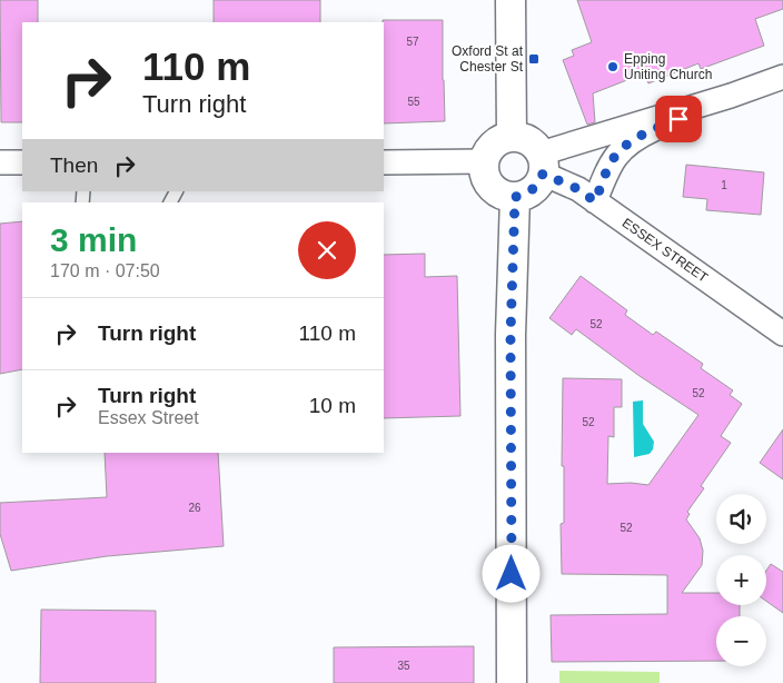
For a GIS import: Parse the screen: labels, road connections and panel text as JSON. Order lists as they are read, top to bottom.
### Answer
{
  "streets": {
    "street": ["ESSEX STREET"]
  },
  "places": {
    "transit": ["Oxford St at Chester St"],
    "other": ["Epping Uniting Church"]
  },
  "house_numbers": [
    "57",
    "55",
    "1",
    "52",
    "52",
    "52",
    "26",
    "52",
    "35"
  ],
  "page": {
    "turn": ["110 m", "Turn right"],
    "then": "Then",
    "heading": ["3 min", "170 m · 07:50"],
    "list": [
      {
        "name": "Turn right",
        "value": "110 m"
      },
      {
        "name": "Turn right",
        "note": "Essex Street",
        "value": "10 m"
      }
    ],
    "map_buttons": ["+", "−"]
  }
}
